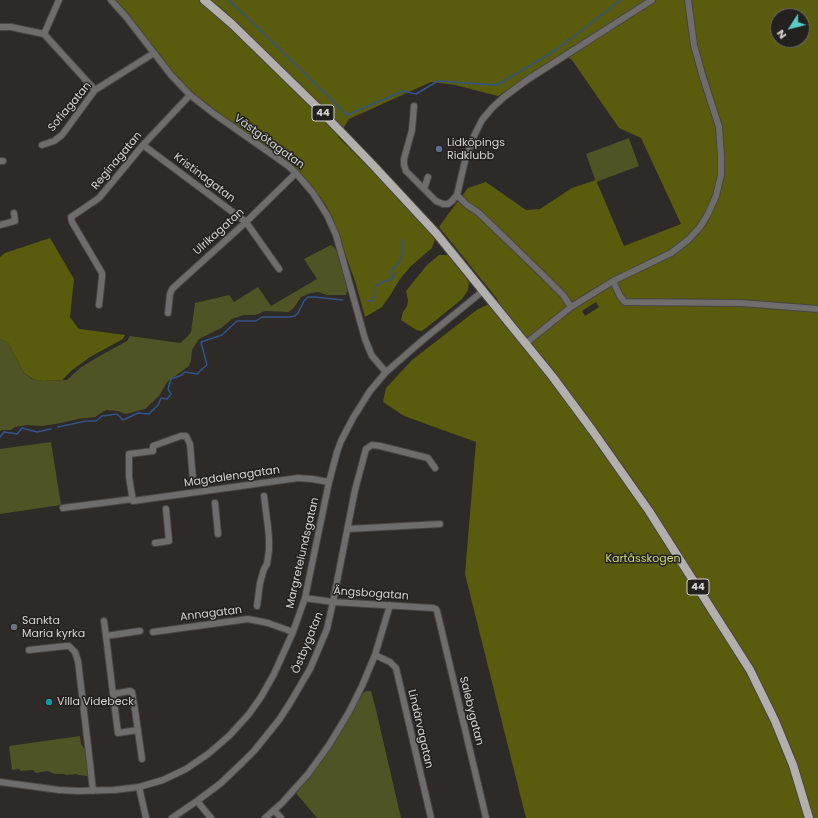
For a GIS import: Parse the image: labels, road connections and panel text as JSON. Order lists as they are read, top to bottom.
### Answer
{
  "streets": {
    "main road": ["44"],
    "street": [
      "Sofiagatan",
      "Västgötagatan",
      "Reginagatan",
      "Kristinagatan",
      "Ulrikagatan",
      "Magdalenagatan",
      "Margretelundsgatan",
      "Ängsbogatan",
      "Annagatan",
      "Östbygatan",
      "Salebygatan",
      "Lindärvagatan"
    ]
  },
  "crossings": [
    ["Sofiagatan", "Västgötagatan"],
    ["44", "Margretelundsgatan"],
    ["Västgötagatan", "Reginagatan"],
    ["Västgötagatan", "Ulrikagatan"],
    ["Västgötagatan", "Margretelundsgatan"],
    ["Reginagatan", "Kristinagatan"],
    ["Kristinagatan", "Ulrikagatan"],
    ["Magdalenagatan", "Margretelundsgatan"],
    ["Margretelundsgatan", "Ängsbogatan"],
    ["Margretelundsgatan", "Annagatan"],
    ["Ängsbogatan", "Östbygatan"],
    ["Ängsbogatan", "Salebygatan"]
  ],
  "parks": ["Kartåsskogen"],
  "places": ["Lidköpings Ridklubb", "Sankta Maria kyrka", "Villa Videbeck"],
  "north": "bottom left"
}
